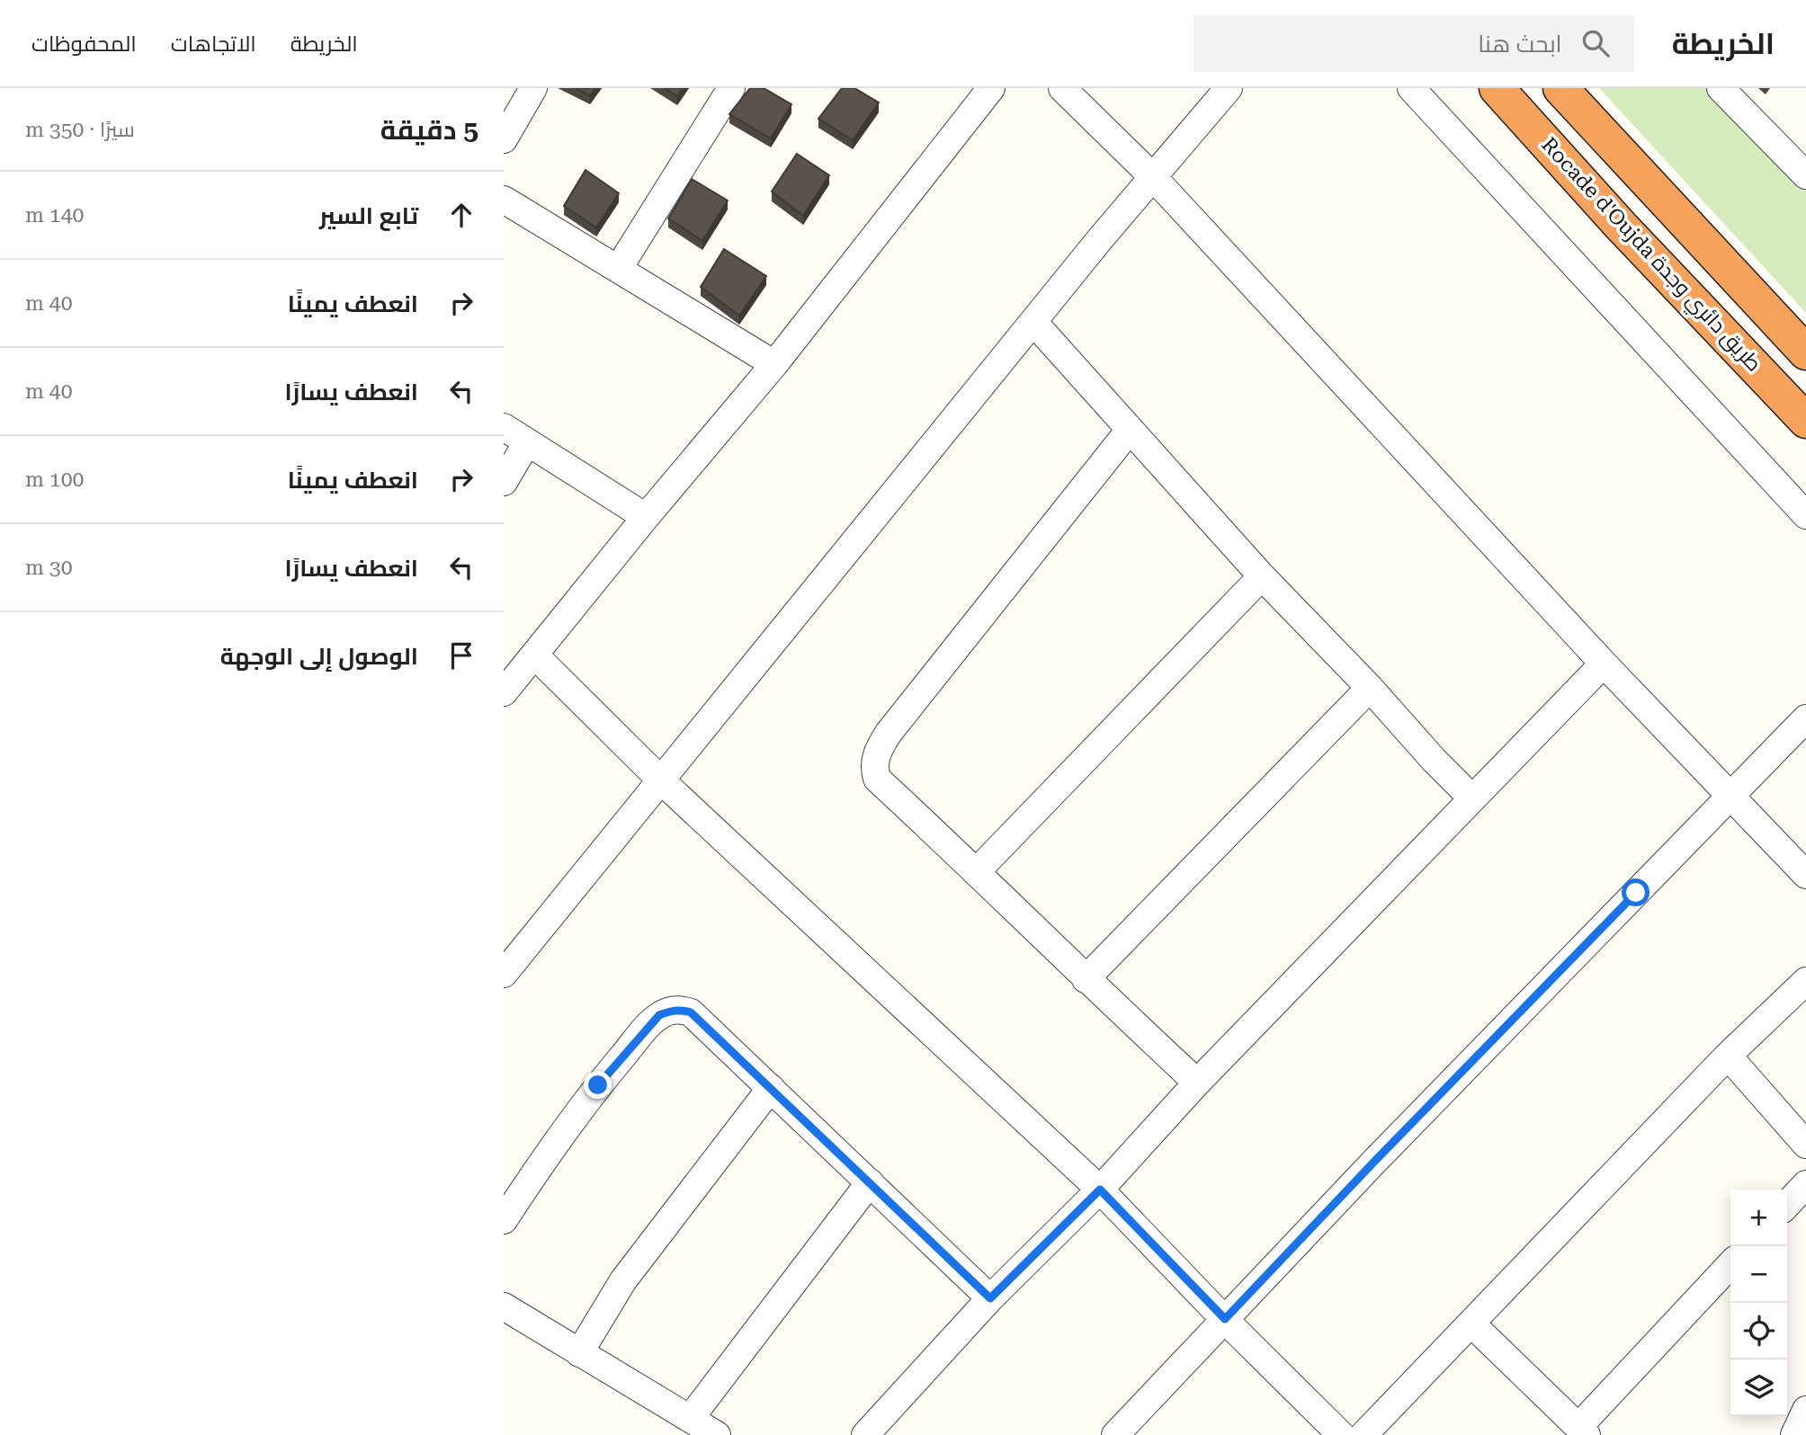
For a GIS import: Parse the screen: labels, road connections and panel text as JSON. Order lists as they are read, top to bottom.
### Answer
{
  "streets": {
    "highway": ["Rocade d'Oujda طريق دائري وجدة"]
  },
  "page": {
    "header": "الخريطة",
    "search": "ابحث هنا",
    "nav": ["الخريطة", "الاتجاهات", "المحفوظات"],
    "heading": ["5 دقيقة", "سيرًا · 350 m"],
    "list": [
      ["تابع السير", "140 m"],
      ["انعطف يمينًا", "40 m"],
      ["انعطف يسارًا", "40 m"],
      ["انعطف يمينًا", "100 m"],
      ["انعطف يسارًا", "30 m"],
      "الوصول إلى الوجهة"
    ],
    "map_buttons": ["+", "−"]
  }
}
